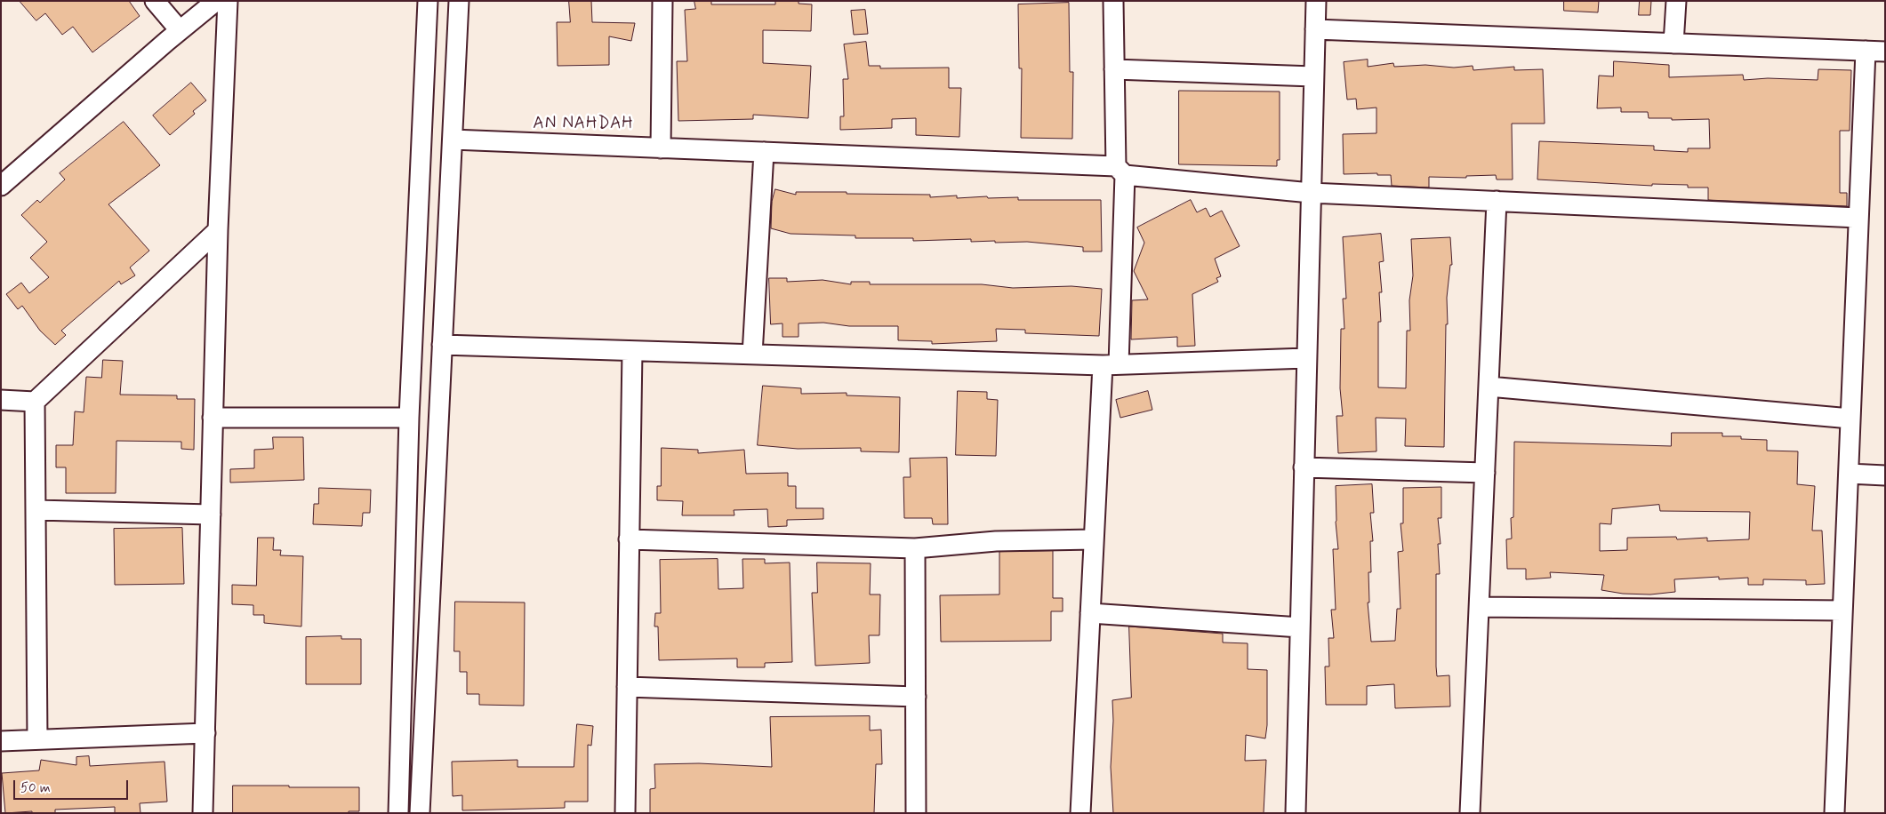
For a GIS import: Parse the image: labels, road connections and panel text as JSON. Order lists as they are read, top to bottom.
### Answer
{
  "districts": ["AN NAHDAH"],
  "scale_bar": "50 m"
}
